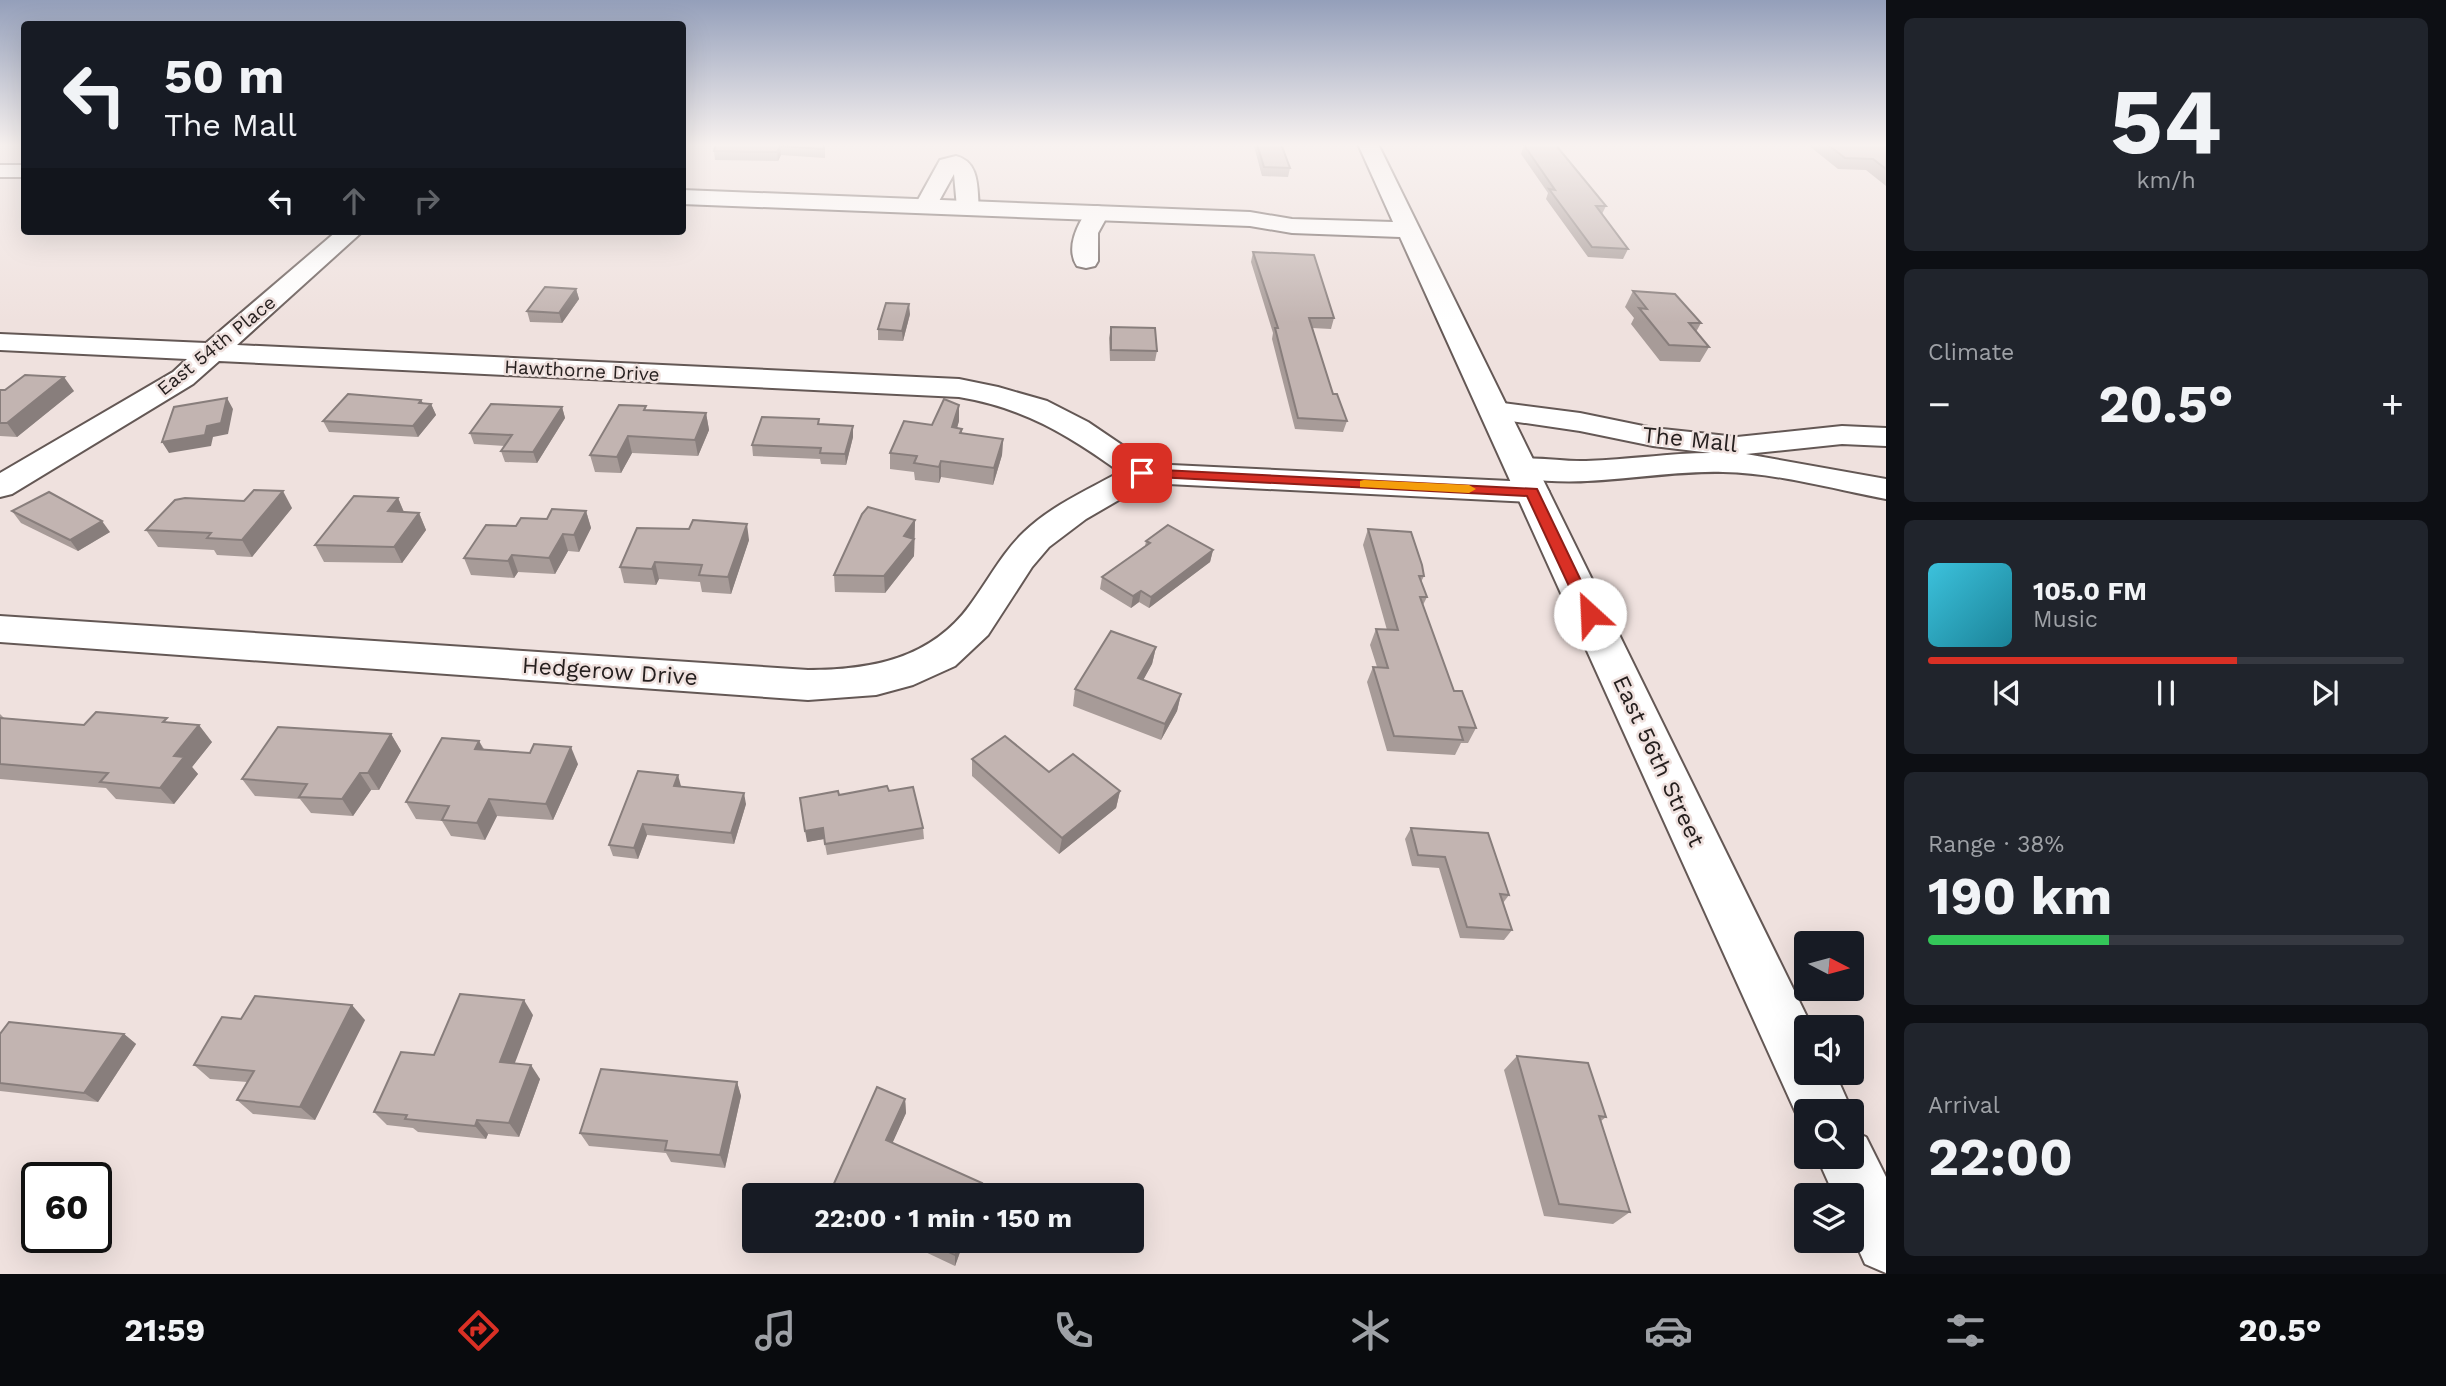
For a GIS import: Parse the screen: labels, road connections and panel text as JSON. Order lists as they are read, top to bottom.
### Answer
{
  "streets": {
    "street": [
      "East 54th Place",
      "Hawthorne Drive",
      "The Mall",
      "Hedgerow Drive",
      "East 56th Street"
    ]
  },
  "crossings": [
    ["East 54th Place", "Hawthorne Drive"],
    ["Hawthorne Drive", "The Mall"],
    ["Hawthorne Drive", "Hedgerow Drive"],
    ["The Mall", "Hedgerow Drive"],
    ["The Mall", "East 56th Street"]
  ],
  "north": "right",
  "page": {
    "tile": [
      ["54", "km/h"],
      "Climate",
      ["Range · 38%", "190 km"],
      ["Arrival", "22:00"]
    ],
    "turn": ["50 m", "The Mall"],
    "heat": ["−", "20.5°", "+"],
    "song": ["105.0 FM", "Music"],
    "limit": "60",
    "trip": "22:00 · 1 min · 150 m",
    "tabs": ["21:59", "20.5°"]
  }
}
